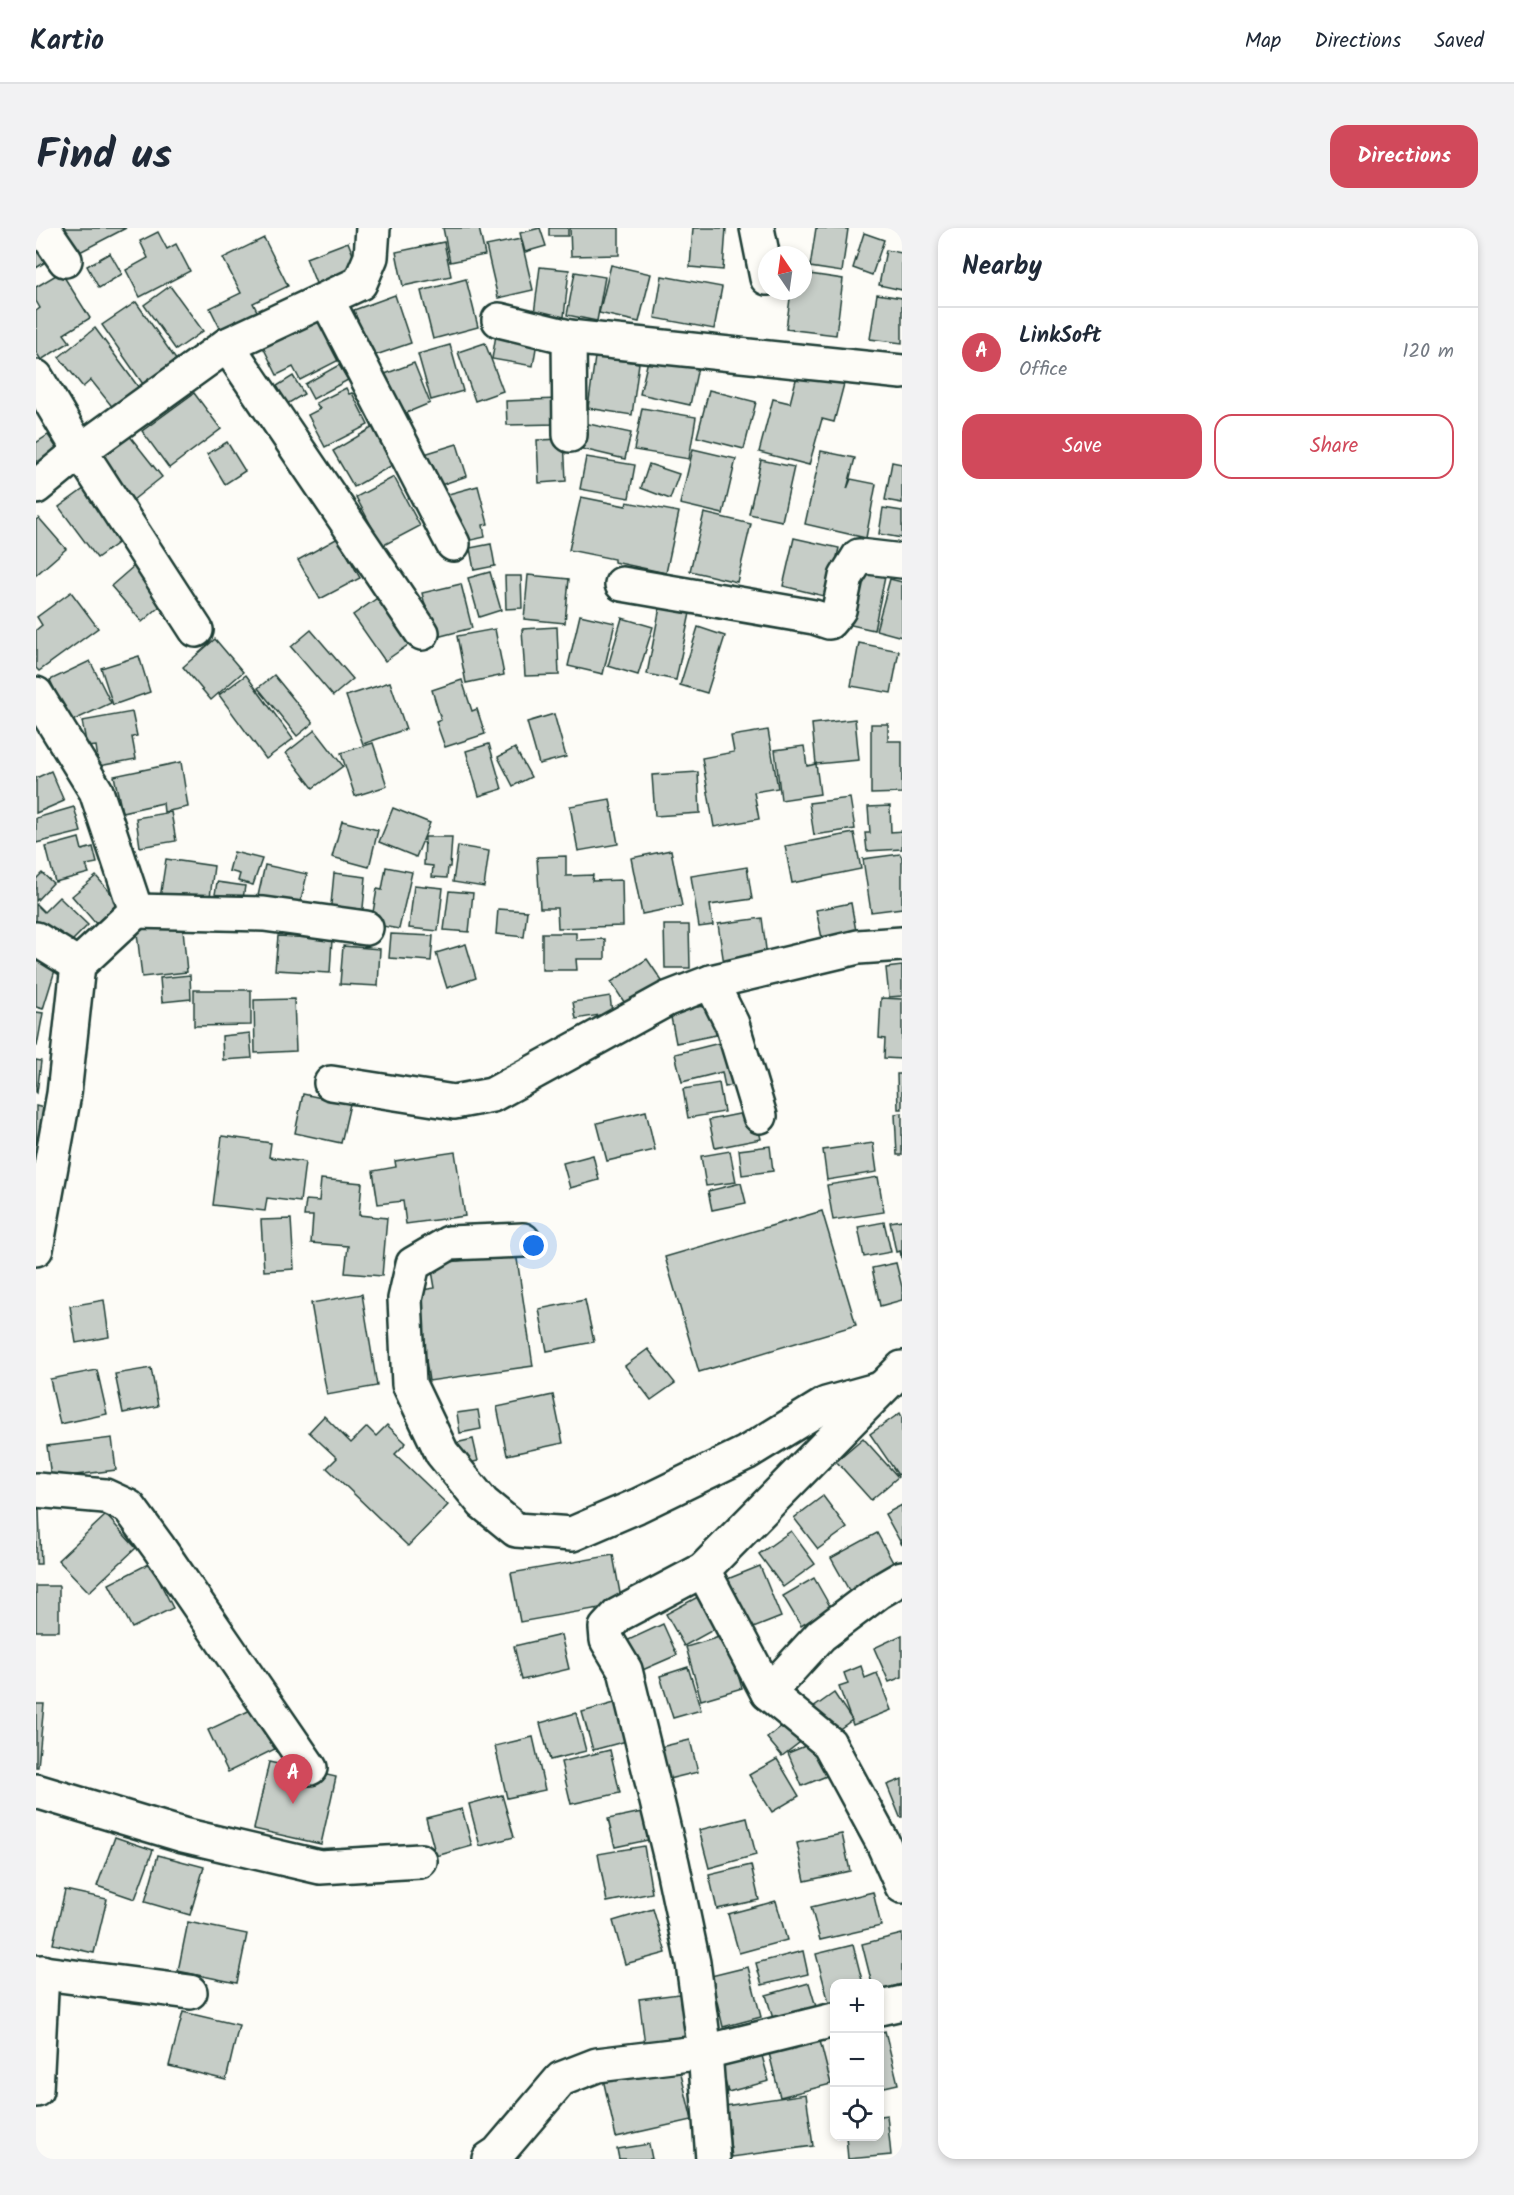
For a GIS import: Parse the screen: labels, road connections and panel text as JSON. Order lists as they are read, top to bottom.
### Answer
{
  "north": "top",
  "page": {
    "header": "Kartio",
    "nav": ["Map", "Directions", "Saved"],
    "title": "Find us",
    "buttons": [
      "Directions",
      ["Save", "Share"]
    ],
    "heading": "Nearby",
    "list": [
      {
        "mark": "A",
        "name": "LinkSoft",
        "note": "Office",
        "value": "120 m"
      }
    ],
    "pins": "A",
    "map_buttons": ["+", "−"]
  }
}
